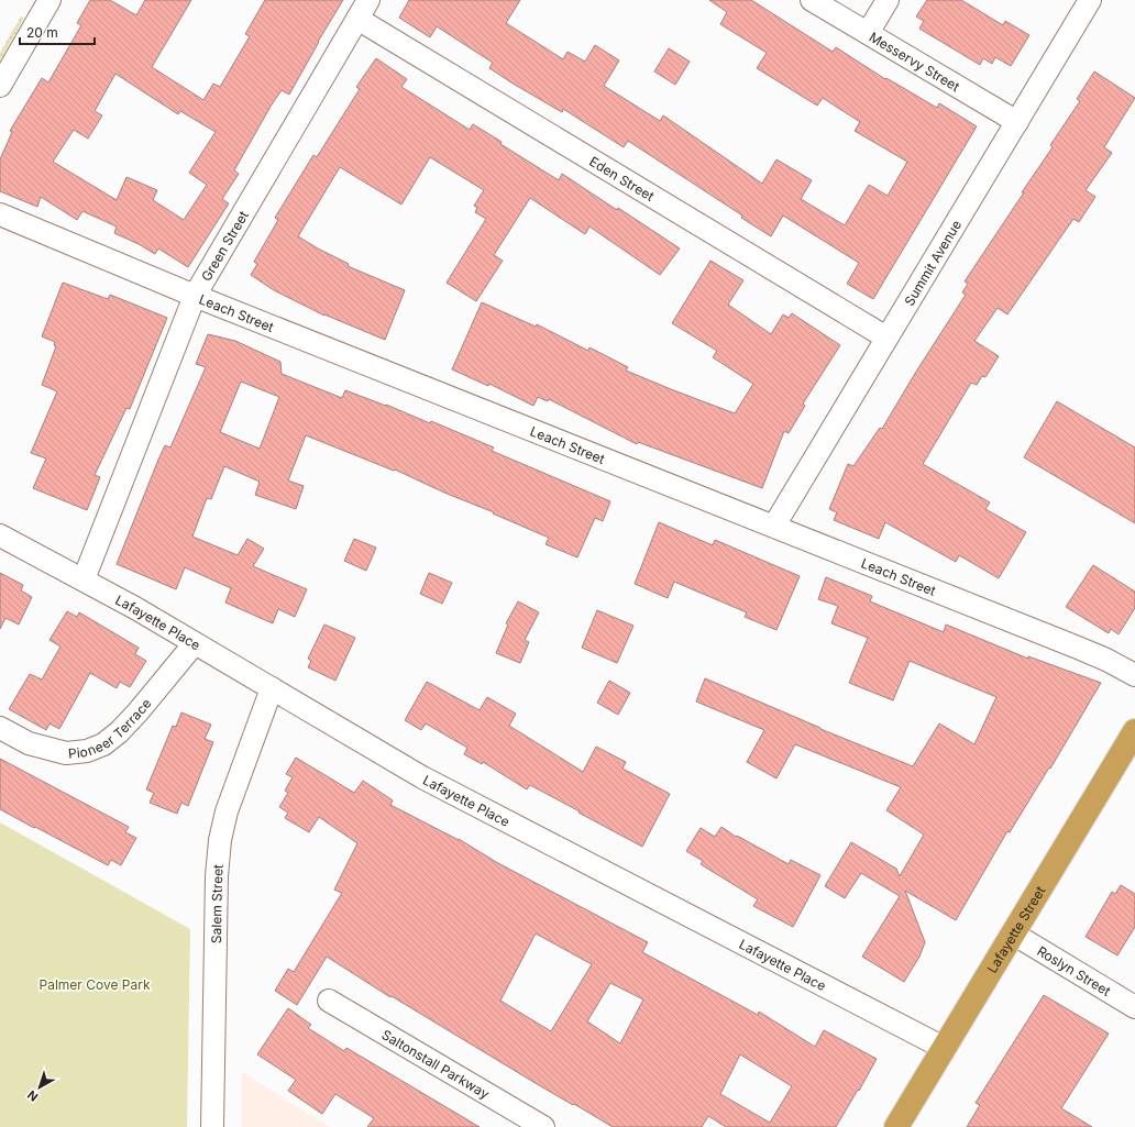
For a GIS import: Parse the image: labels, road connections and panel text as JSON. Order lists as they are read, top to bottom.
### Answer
{
  "streets": {
    "highway": ["Lafayette Street"],
    "street": [
      "Messervy Street",
      "Eden Street",
      "Green Street",
      "Summit Avenue",
      "Leach Street",
      "Lafayette Place",
      "Pioneer Terrace",
      "Salem Street",
      "Roslyn Street",
      "Saltonstall Parkway"
    ]
  },
  "crossings": [
    ["Messervy Street", "Summit Avenue"],
    ["Eden Street", "Green Street"],
    ["Eden Street", "Summit Avenue"],
    ["Green Street", "Leach Street"],
    ["Green Street", "Lafayette Place"],
    ["Summit Avenue", "Leach Street"],
    ["Lafayette Place", "Pioneer Terrace"],
    ["Lafayette Place", "Salem Street"],
    ["Lafayette Place", "Lafayette Street"],
    ["Lafayette Street", "Roslyn Street"]
  ],
  "parks": ["Palmer Cove Park"],
  "scale_bar": "20 m",
  "north": "bottom left"
}
